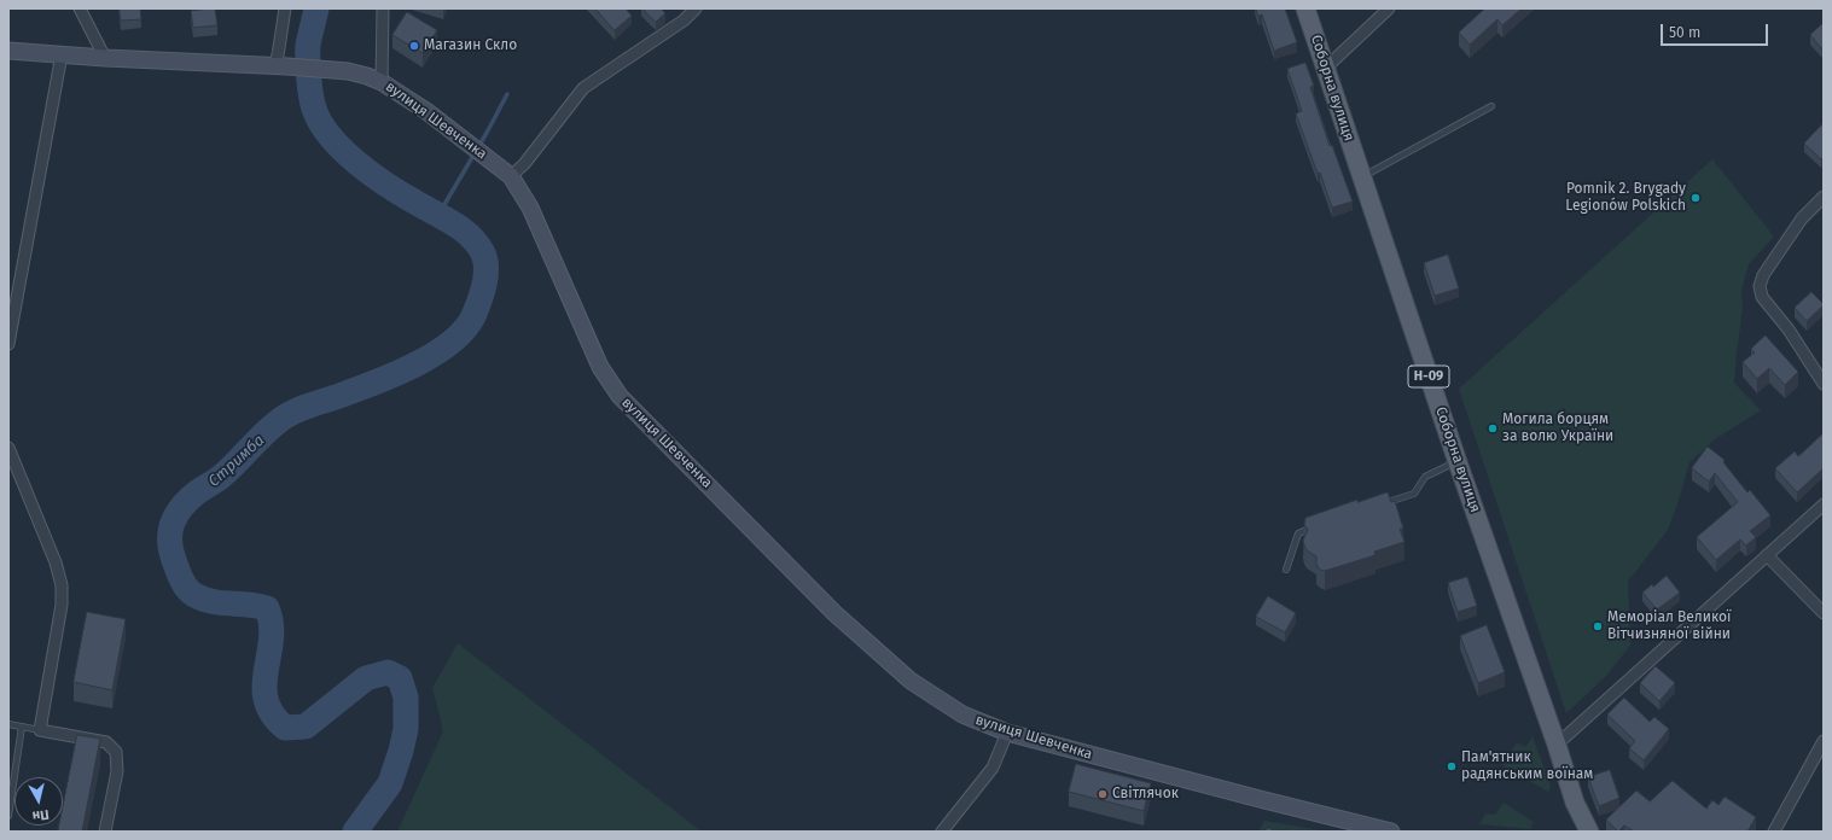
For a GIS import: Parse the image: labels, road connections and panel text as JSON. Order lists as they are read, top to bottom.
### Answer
{
  "streets": {
    "main road": ["Соборна вулиця", "Н-09"],
    "street": ["вулиця Шевченка"]
  },
  "crossings": [
    ["Соборна вулиця", "Н-09"]
  ],
  "water": ["Стримба"],
  "places": [
    "Магазин Скло",
    "Pomnik 2. Brygady Legionów Polskich",
    "Могила борцям за волю України",
    "Меморіал Великої Вітчизняної війни",
    "Пам'ятник радянським воїнам",
    "Світлячок"
  ],
  "scale_bar": "50 m",
  "north": "bottom"
}
